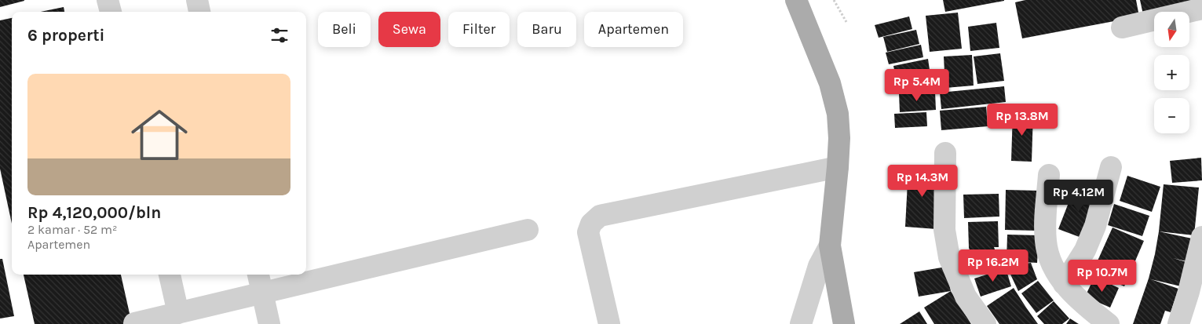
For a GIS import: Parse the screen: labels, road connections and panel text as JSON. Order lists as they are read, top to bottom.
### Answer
{
  "north": "bottom",
  "page": {
    "map_buttons": ["+", "−"],
    "chip": [
      "Beli",
      "Sewa",
      "Filter",
      "Baru",
      "Apartemen"
    ],
    "heading": "6 properti",
    "list": [
      {
        "name": "Rp 4,120,000/bln",
        "note": "2 kamar · 52 m² · Apartemen"
      }
    ],
    "price": [
      "Rp 5.4M",
      "Rp 13.8M",
      "Rp 14.3M",
      "Rp 4.12M",
      "Rp 16.2M",
      "Rp 10.7M"
    ]
  }
}
